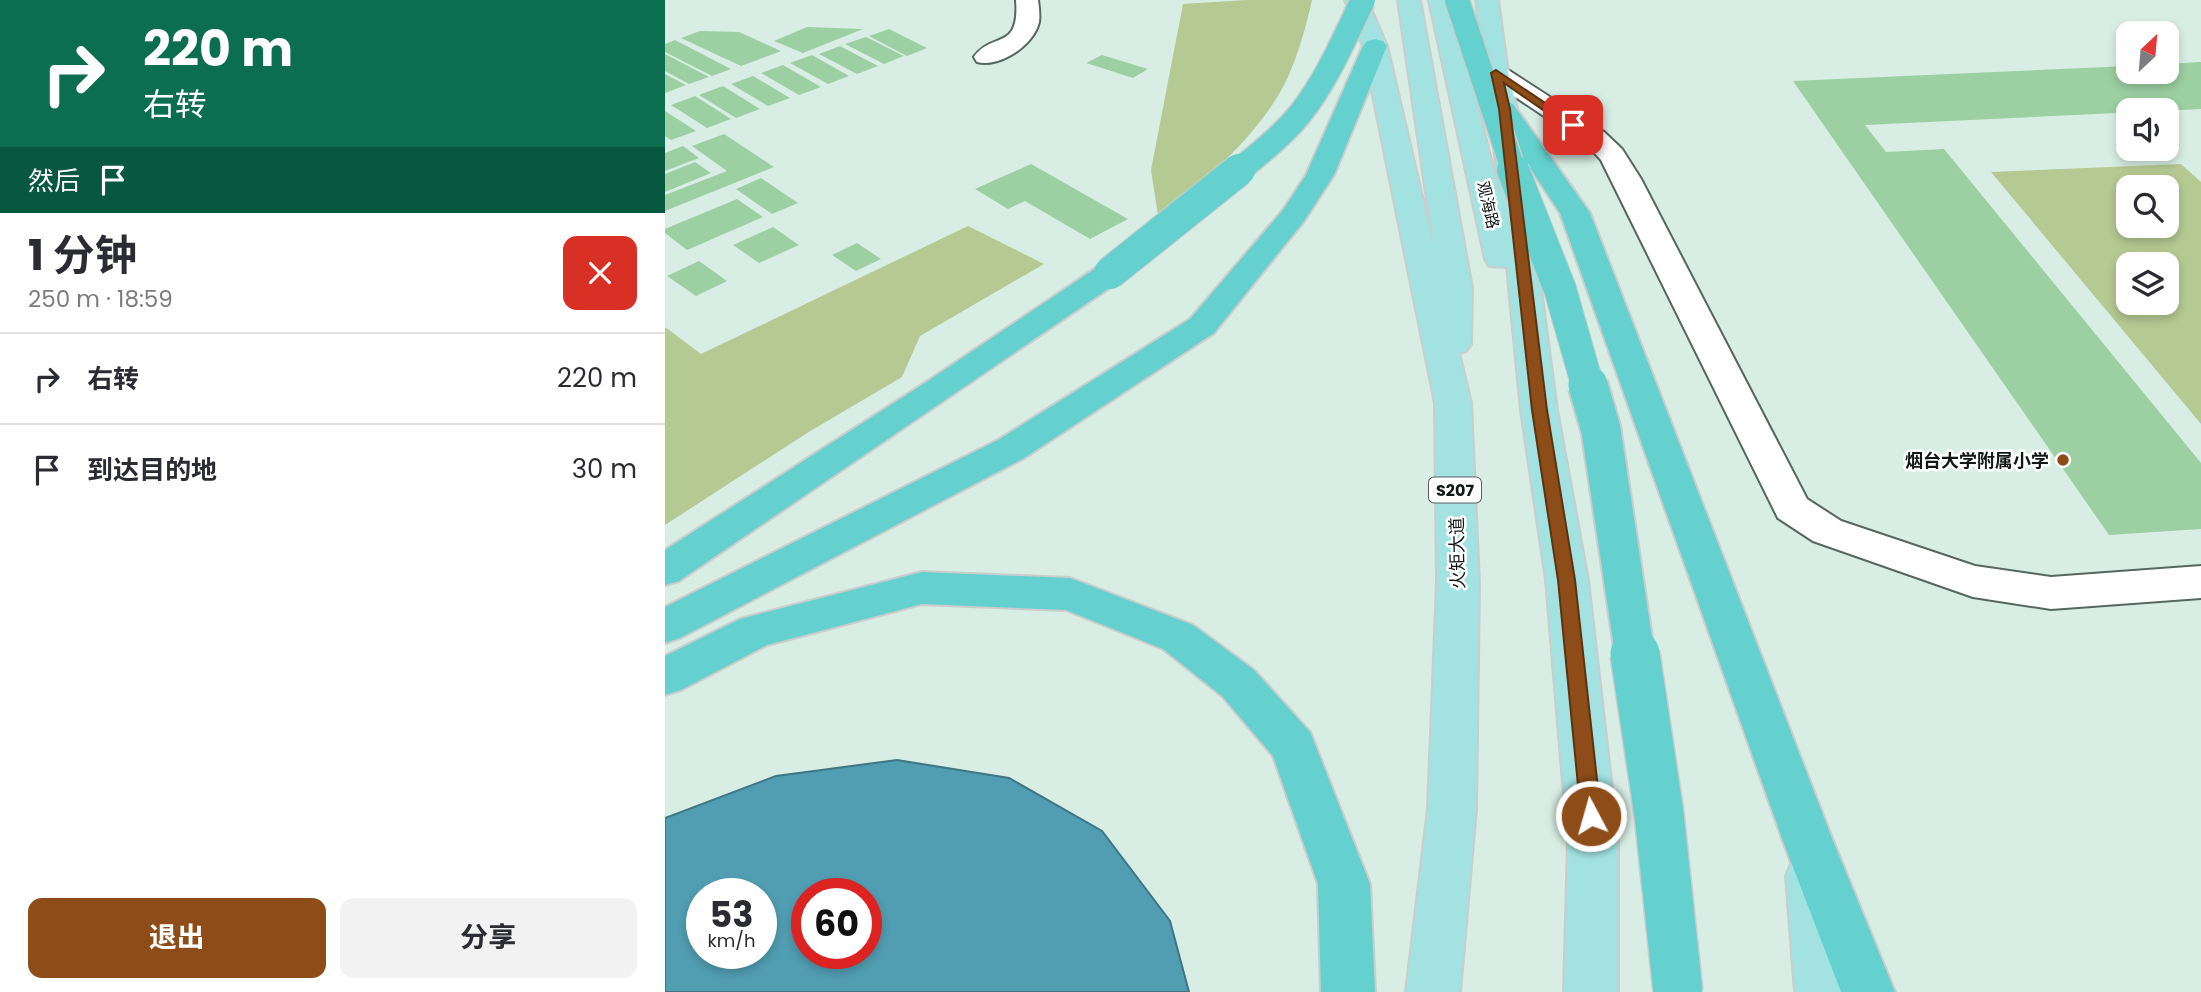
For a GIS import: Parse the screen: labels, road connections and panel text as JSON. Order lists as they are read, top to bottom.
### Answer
{
  "streets": {
    "main road": ["观海路", "S207", "火矩大道"]
  },
  "places": ["烟台大学附属小学"],
  "north": "top right",
  "page": {
    "turn": ["220 m", "右转"],
    "then": "然后",
    "heading": ["1 分钟", "250 m · 18:59"],
    "list": [
      {
        "name": "右转",
        "value": "220 m"
      },
      {
        "name": "到达目的地",
        "value": "30 m"
      }
    ],
    "speed": "53 km/h",
    "limit": "60",
    "buttons": ["退出", "分享"]
  }
}
